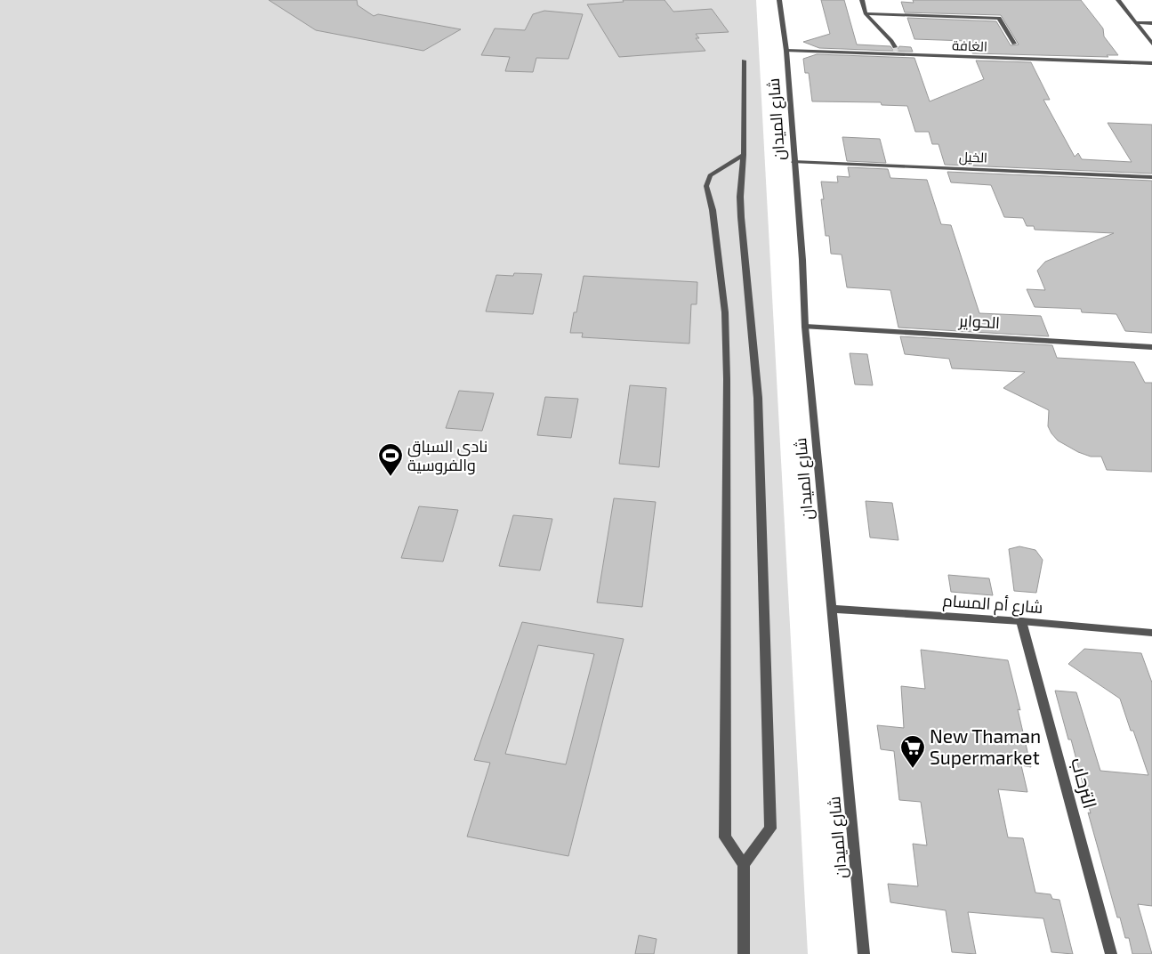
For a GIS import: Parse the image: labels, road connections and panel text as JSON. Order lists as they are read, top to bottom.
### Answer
{
  "streets": {
    "street": [
      "الغافة",
      "شارع الميدان",
      "الخيل",
      "الحواير",
      "شارع أم المسام",
      "الترحاب"
    ]
  },
  "crossings": [
    ["الغافة", "شارع الميدان"],
    ["شارع الميدان", "الخيل"],
    ["شارع الميدان", "الحواير"],
    ["شارع الميدان", "شارع أم المسام"],
    ["شارع أم المسام", "الترحاب"]
  ],
  "places": {
    "sports": ["نادي السباق والفروسية"],
    "supermarket": ["New Thaman Supermarket"]
  }
}
